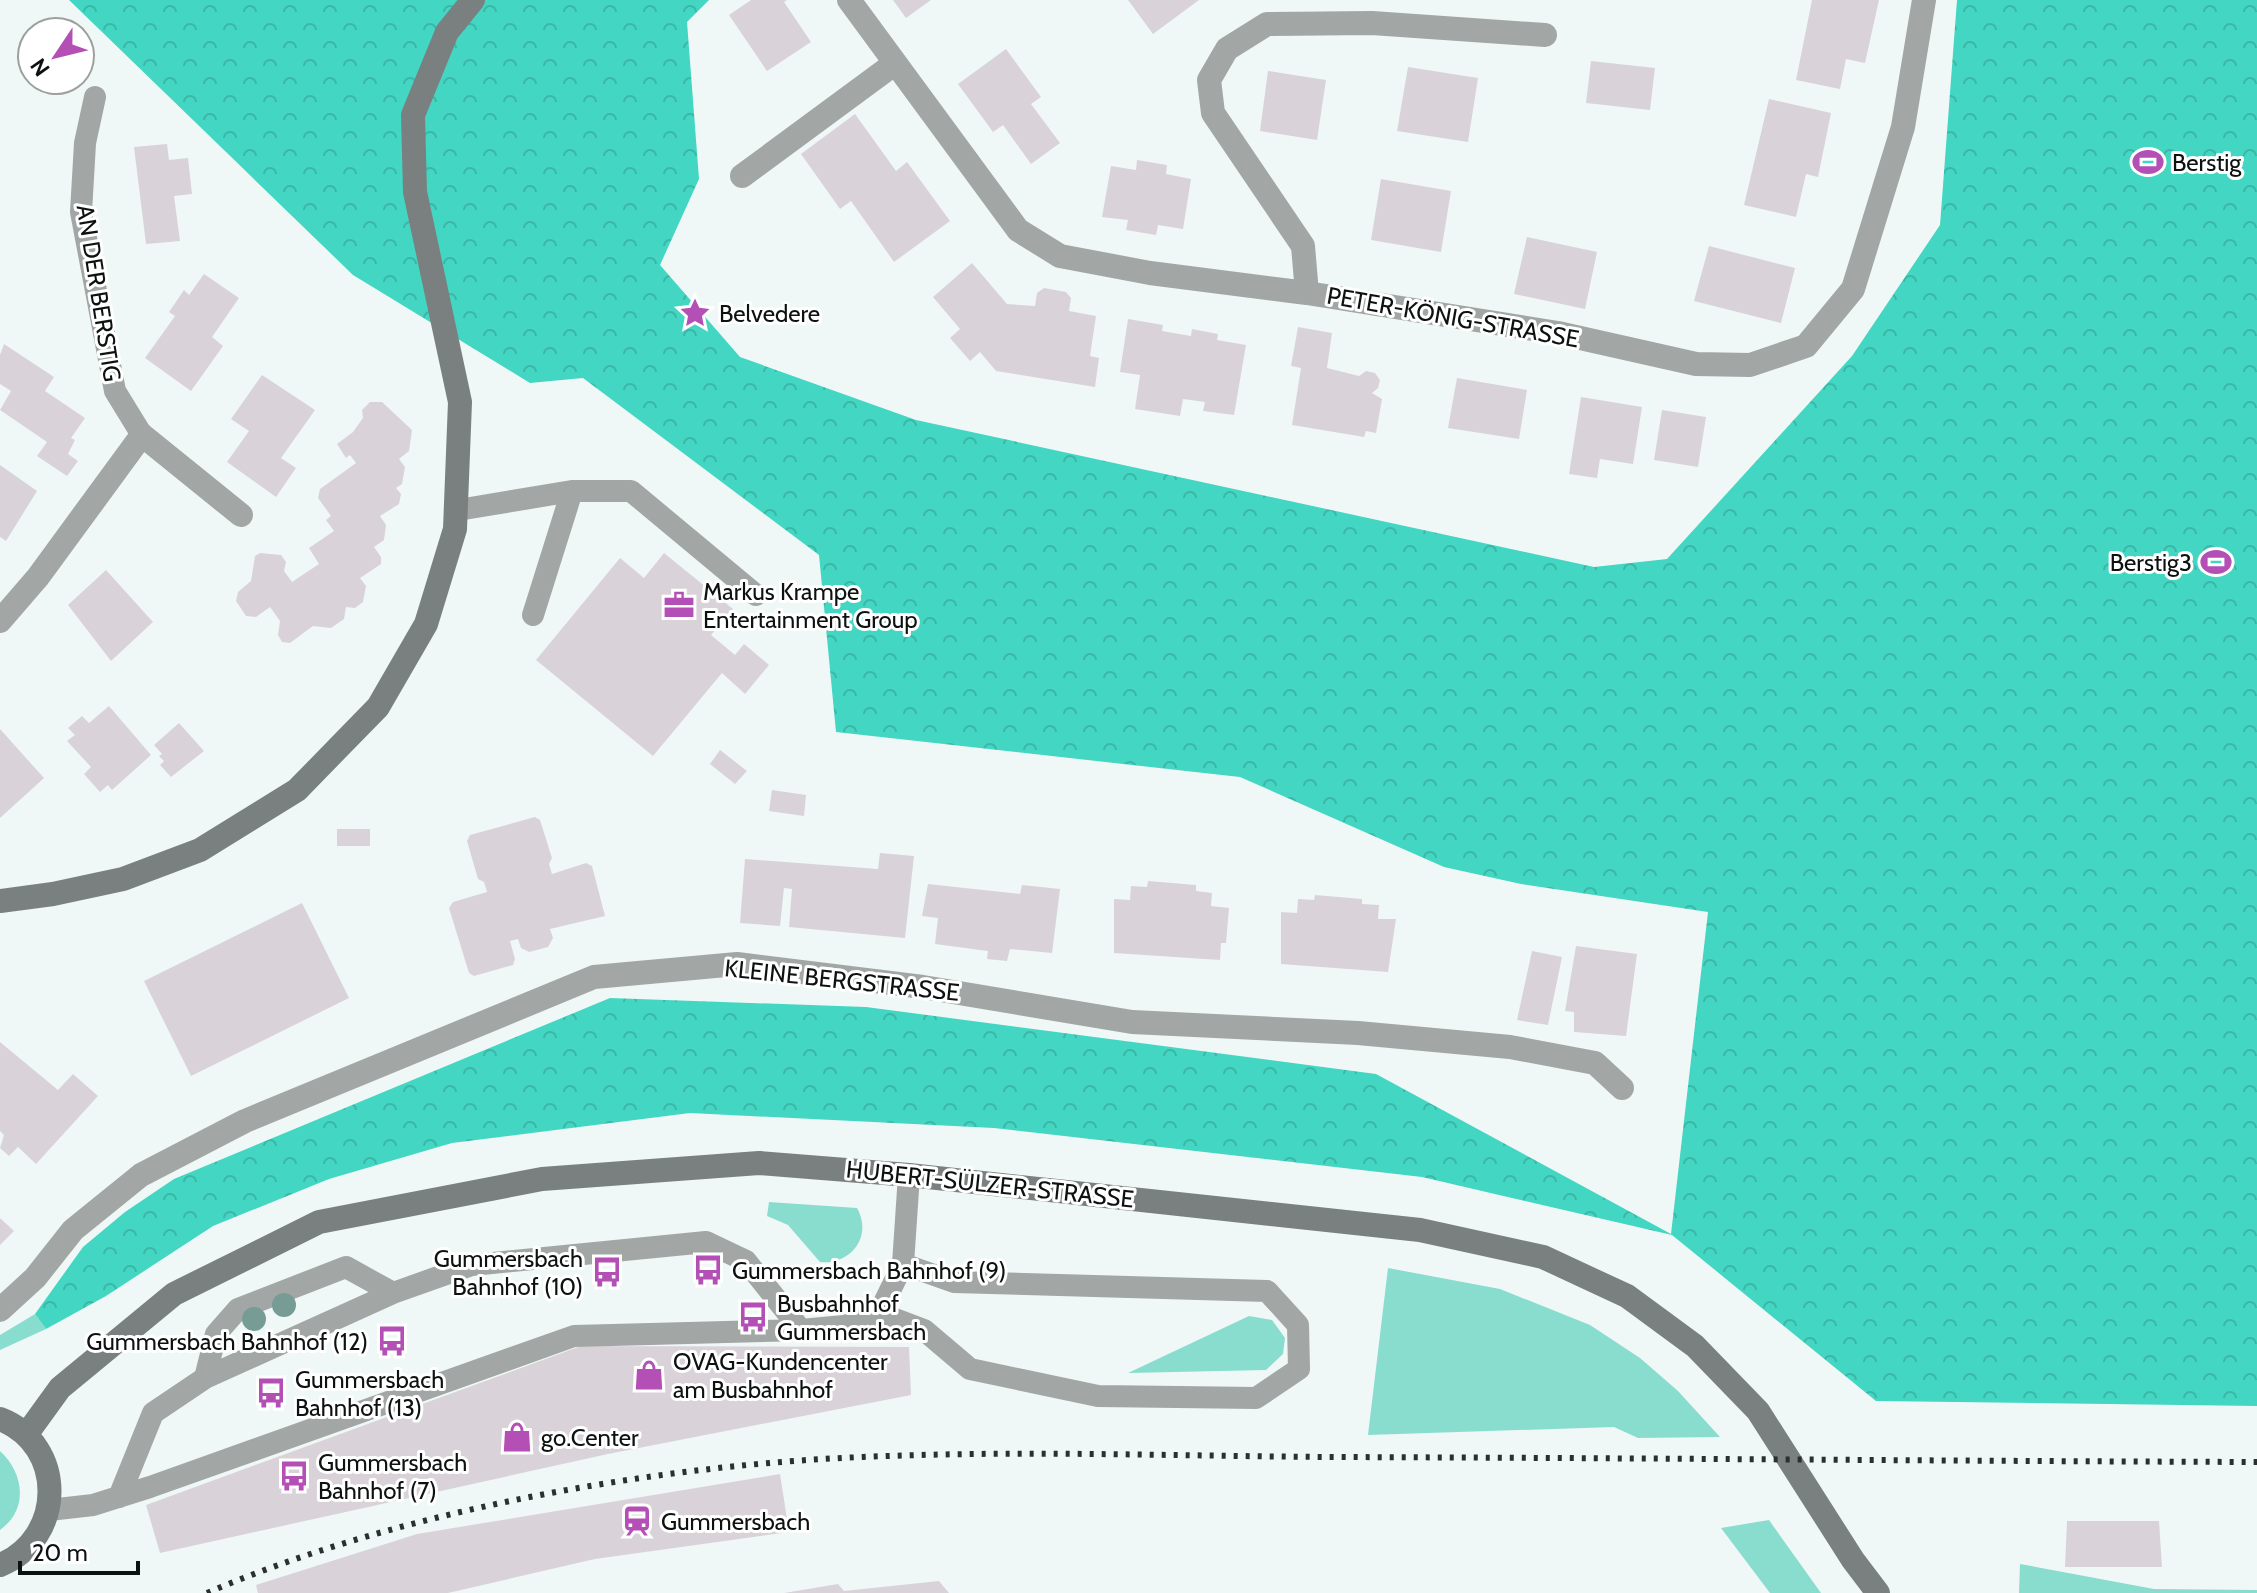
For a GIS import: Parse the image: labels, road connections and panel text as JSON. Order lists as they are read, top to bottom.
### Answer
{
  "streets": {
    "street": [
      "AN DER BERSTIG",
      "PETER-KÖNIG-STRASSE",
      "KLEINE BERGSTRASSE",
      "HUBERT-SÜLZER-STRASSE"
    ]
  },
  "places": {
    "sports": ["Berstig", "Berstig3"],
    "place": ["Belvedere"],
    "office": ["Markus Krampe Entertainment Group"],
    "bus stop": [
      "Gummersbach Bahnhof (9)",
      "Gummersbach Bahnhof (10)",
      "Busbahnhof Gummersbach",
      "Gummersbach Bahnhof (12)",
      "Gummersbach Bahnhof (13)",
      "Gummersbach Bahnhof (7)"
    ],
    "shop": ["OVAG-Kundencenter am Busbahnhof", "go.Center"],
    "station": ["Gummersbach"]
  },
  "scale_bar": "20 m",
  "north": "bottom left"
}
